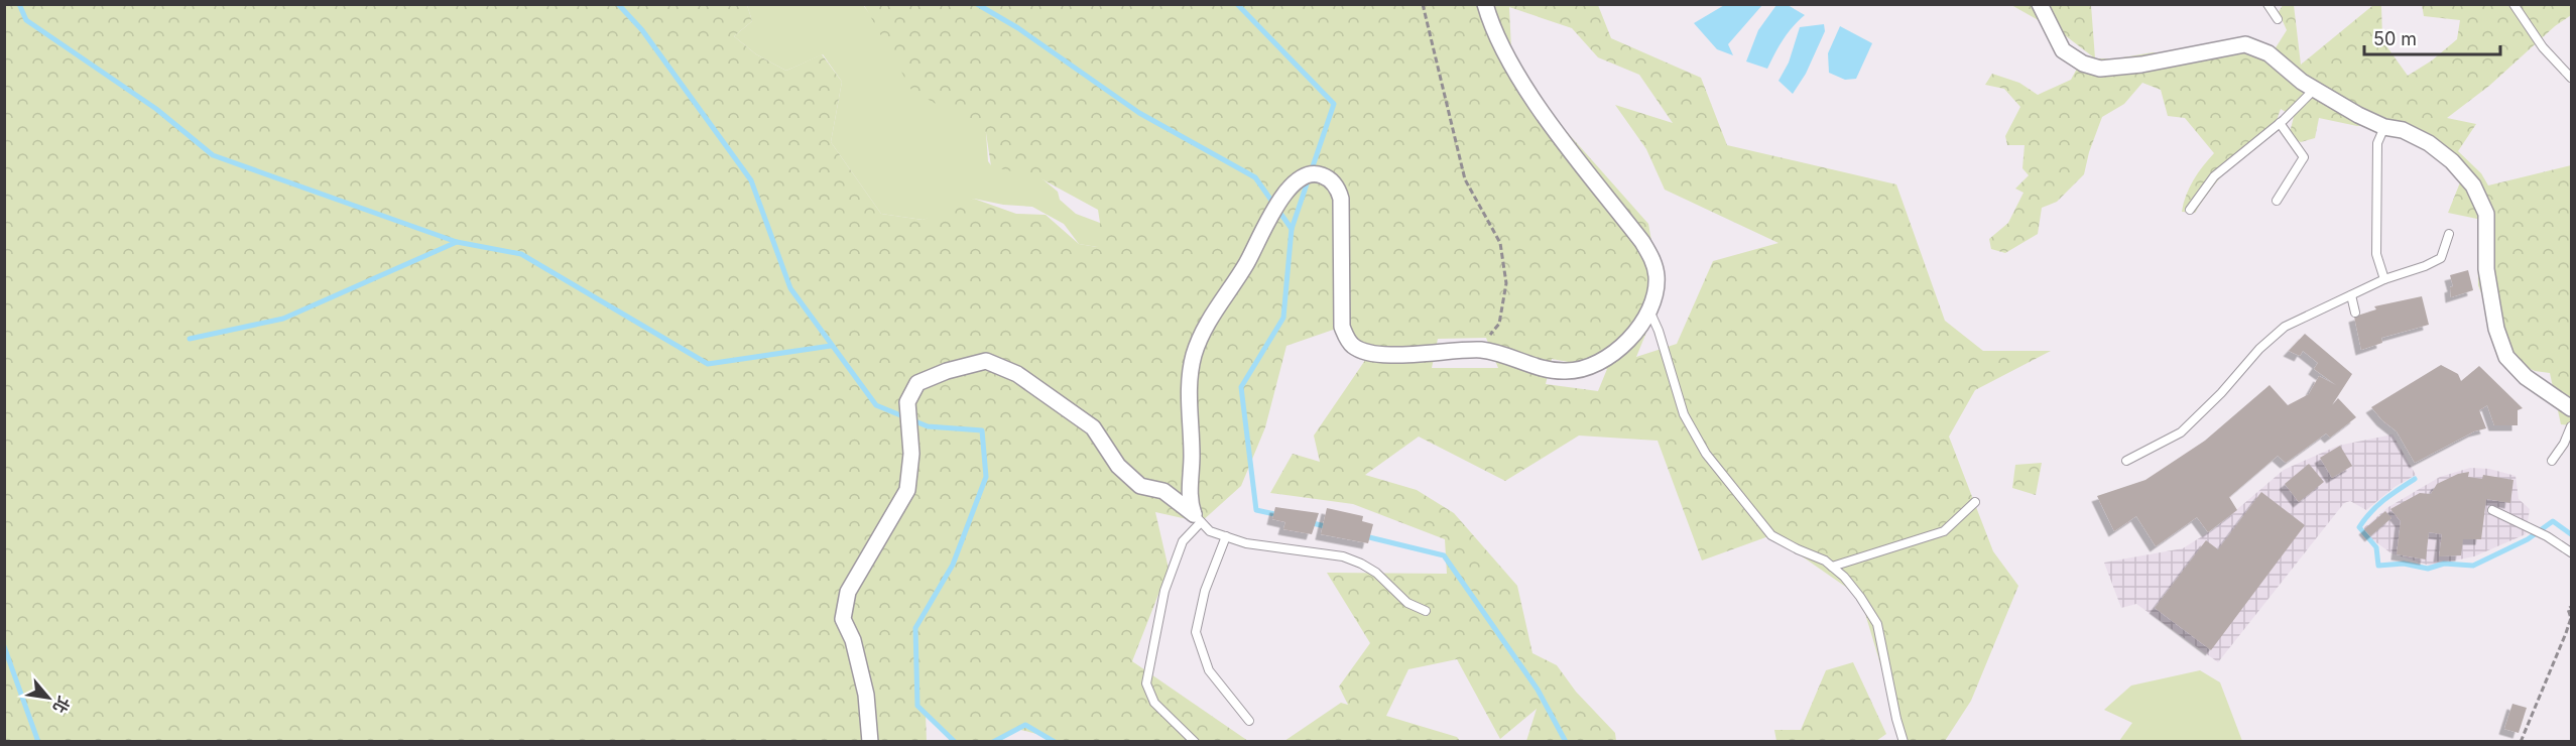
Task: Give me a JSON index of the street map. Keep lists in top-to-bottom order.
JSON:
{
  "scale_bar": "50 m",
  "north": "bottom right"
}
